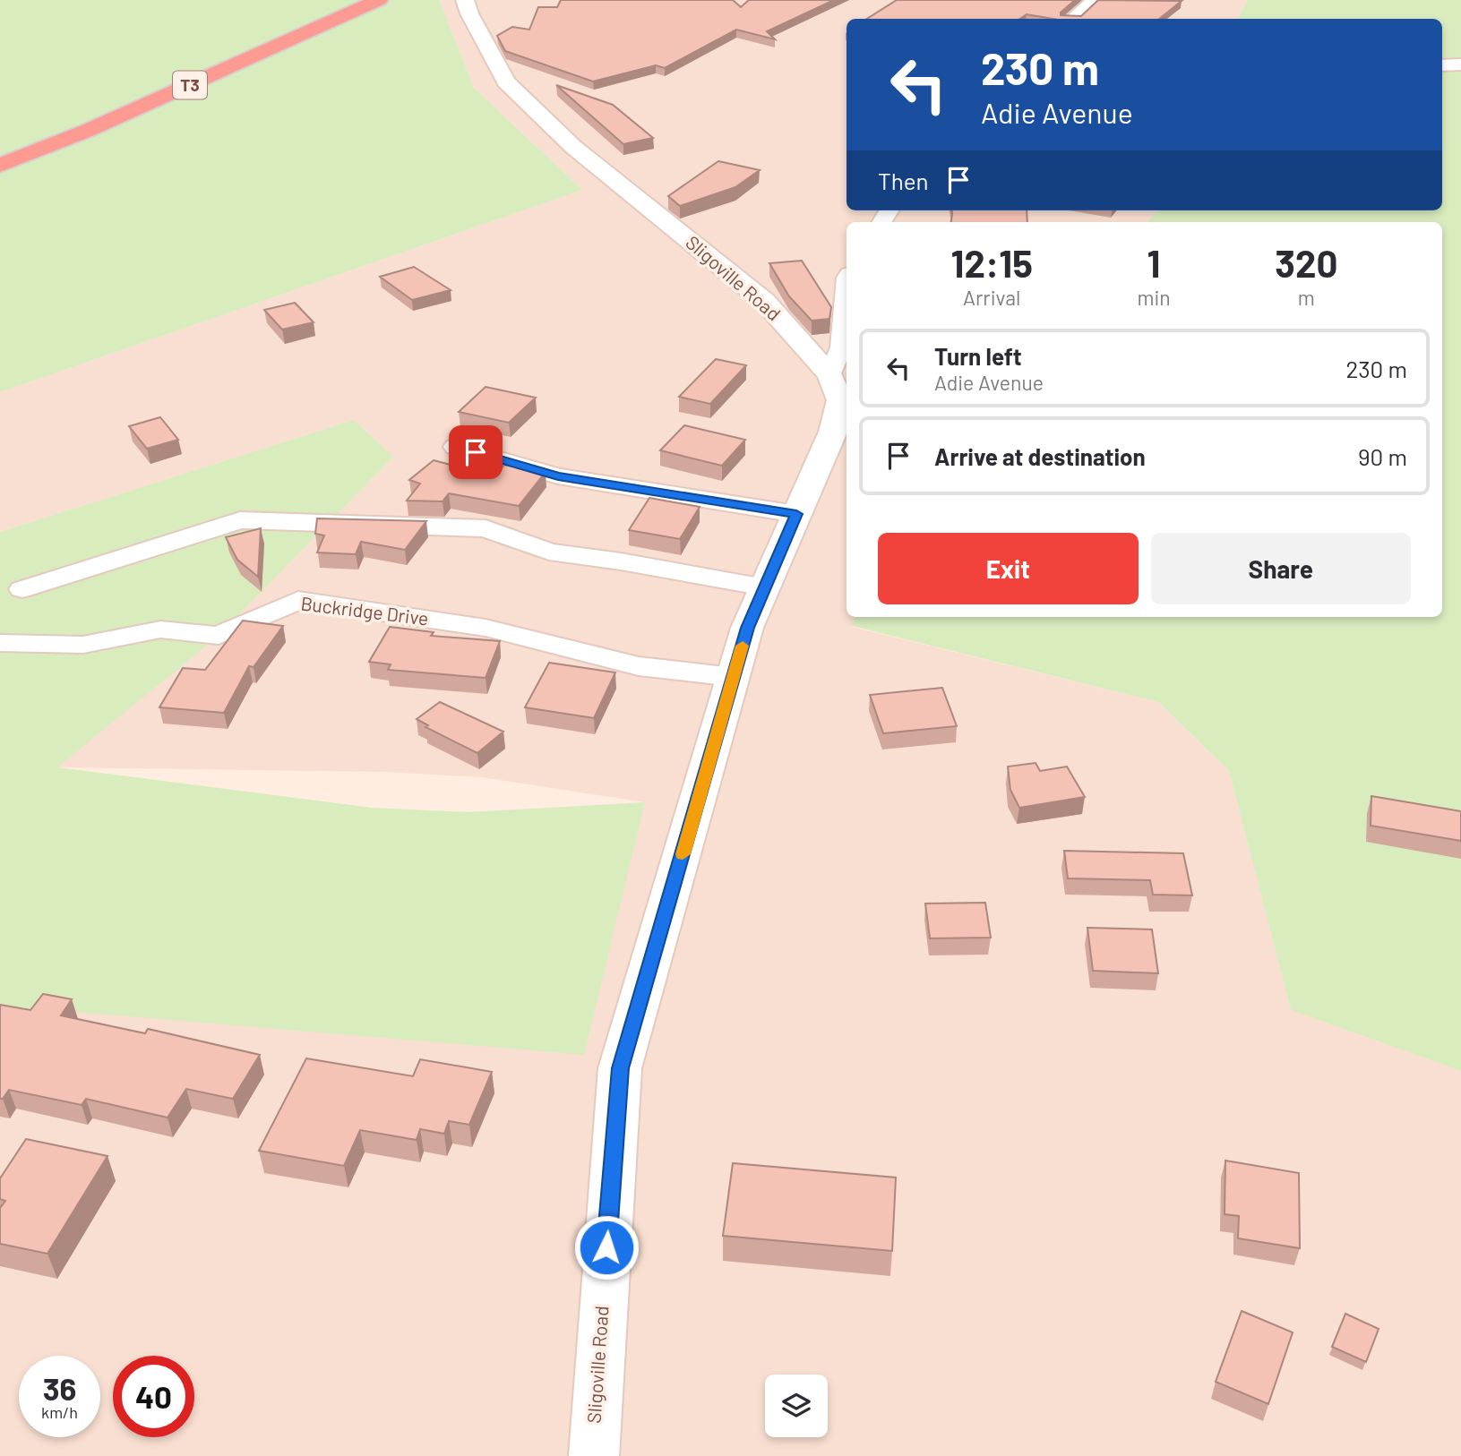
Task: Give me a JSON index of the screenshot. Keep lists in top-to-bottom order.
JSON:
{
  "streets": {
    "highway": ["T3"],
    "street": ["Sligoville Road", "Buckridge Drive"]
  },
  "crossings": [
    ["Sligoville Road", "Buckridge Drive"]
  ],
  "page": {
    "turn": ["230 m", "Adie Avenue"],
    "then": "Then",
    "eta": [
      "12:15",
      "Arrival",
      "1",
      "min",
      "320",
      "m"
    ],
    "list": [
      {
        "name": "Turn left",
        "note": "Adie Avenue",
        "value": "230 m"
      },
      {
        "name": "Arrive at destination",
        "value": "90 m"
      }
    ],
    "buttons": ["Exit", "Share"],
    "speed": "36 km/h",
    "limit": "40"
  }
}
